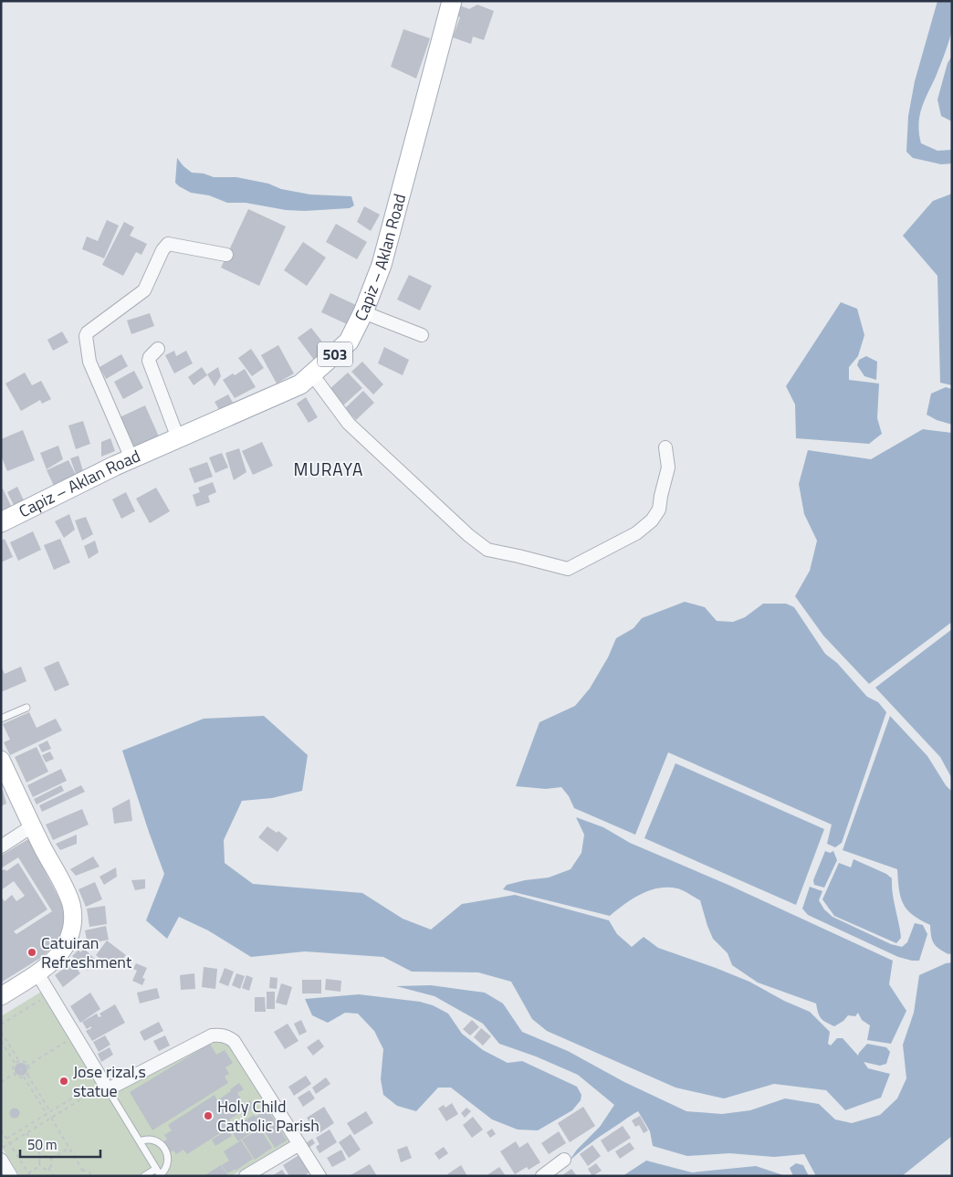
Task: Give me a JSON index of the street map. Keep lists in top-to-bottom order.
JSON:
{
  "streets": {
    "main road": ["Capiz – Aklan Road", "503"]
  },
  "districts": ["MURAYA"],
  "places": ["Catuiran Refreshment", "Jose rizal,s statue", "Holy Child Catholic Parish"],
  "scale_bar": "50 m"
}
